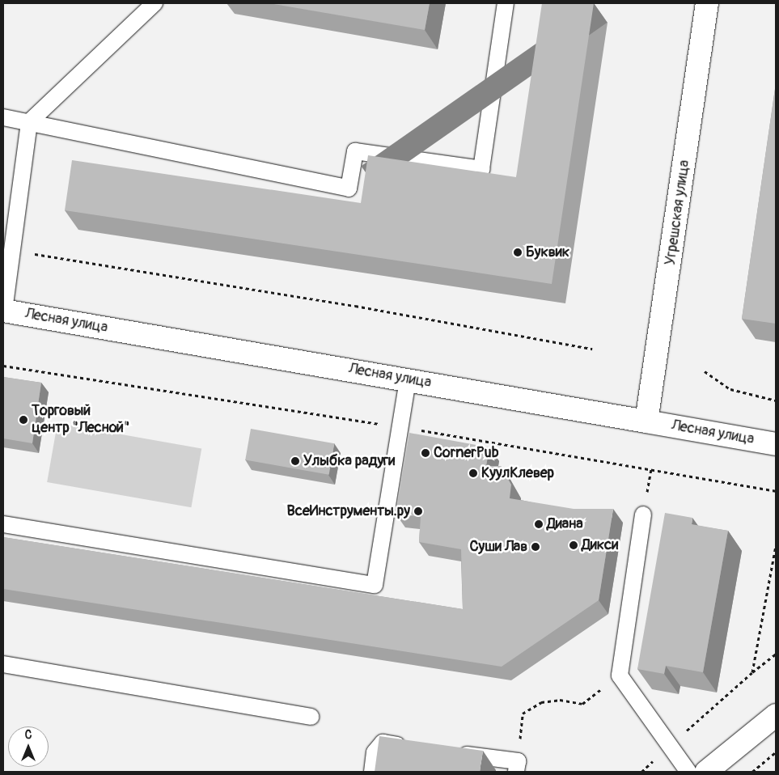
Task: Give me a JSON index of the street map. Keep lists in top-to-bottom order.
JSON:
{
  "streets": {
    "street": ["Угрешская улица", "Лесная улица"]
  },
  "crossings": [
    ["Угрешская улица", "Лесная улица"]
  ],
  "places": [
    "Буквик",
    "Торговый центр \"Лесной\"",
    "CornerPub",
    "Улыбка радуги",
    "КуулКлевер",
    "ВсеИнструменты.ру",
    "Диана",
    "Дикси",
    "Суши Лав"
  ],
  "north": "top"
}
